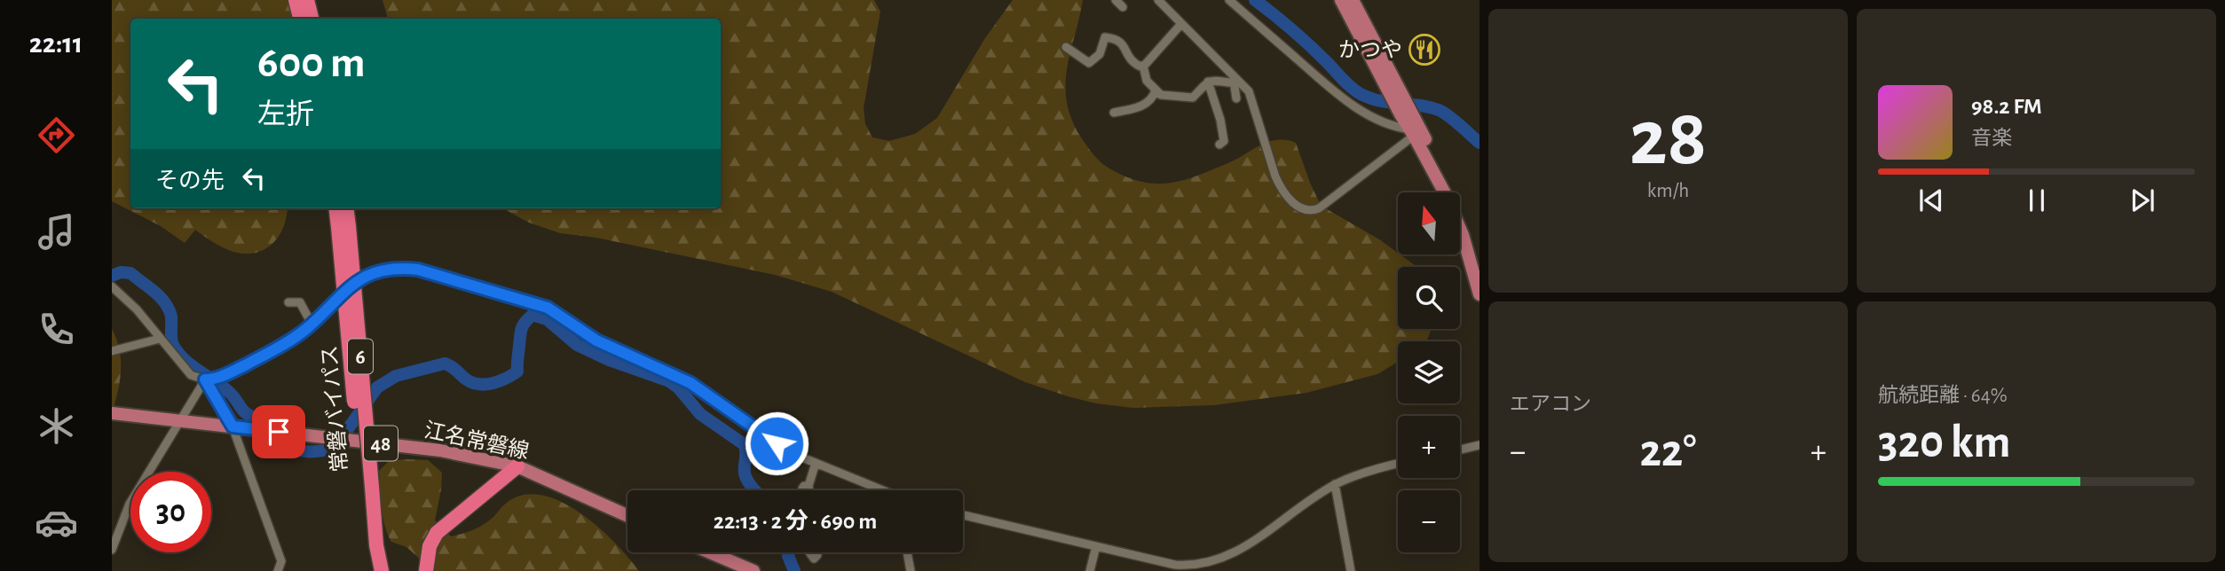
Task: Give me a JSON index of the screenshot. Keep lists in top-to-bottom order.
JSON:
{
  "streets": {
    "highway": ["6", "常磐バイパス"],
    "main road": ["江名常磐線", "48"]
  },
  "places": {
    "restaurant": ["かつや"]
  },
  "north": "top",
  "page": {
    "tabs": "22:11",
    "tile": [
      ["28", "km/h"],
      "エアコン",
      ["航続距離 · 64%", "320 km"]
    ],
    "turn": ["600 m", "左折"],
    "song": ["98.2 FM", "音楽"],
    "then": "その先",
    "map_buttons": ["+", "−"],
    "heat": ["−", "22°", "+"],
    "limit": "30",
    "trip": "22:13 · 2 分 · 690 m"
  }
}
